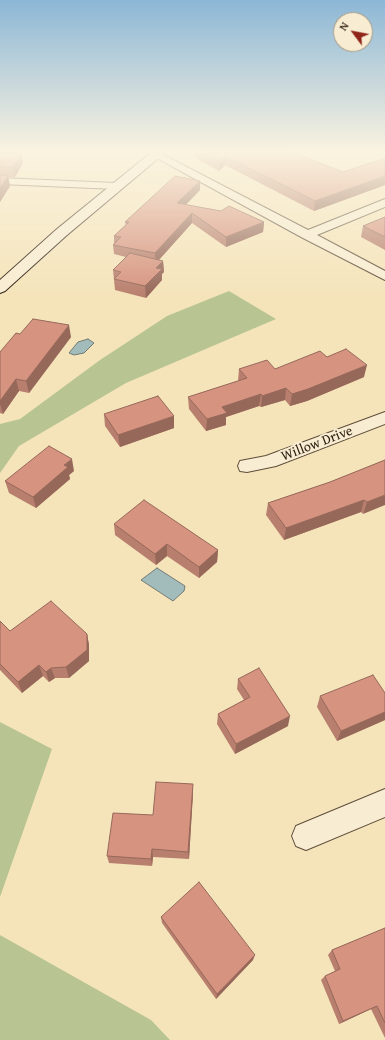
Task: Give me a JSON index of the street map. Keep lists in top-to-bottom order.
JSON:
{
  "streets": {
    "street": ["Willow Drive"]
  },
  "north": "top left"
}
